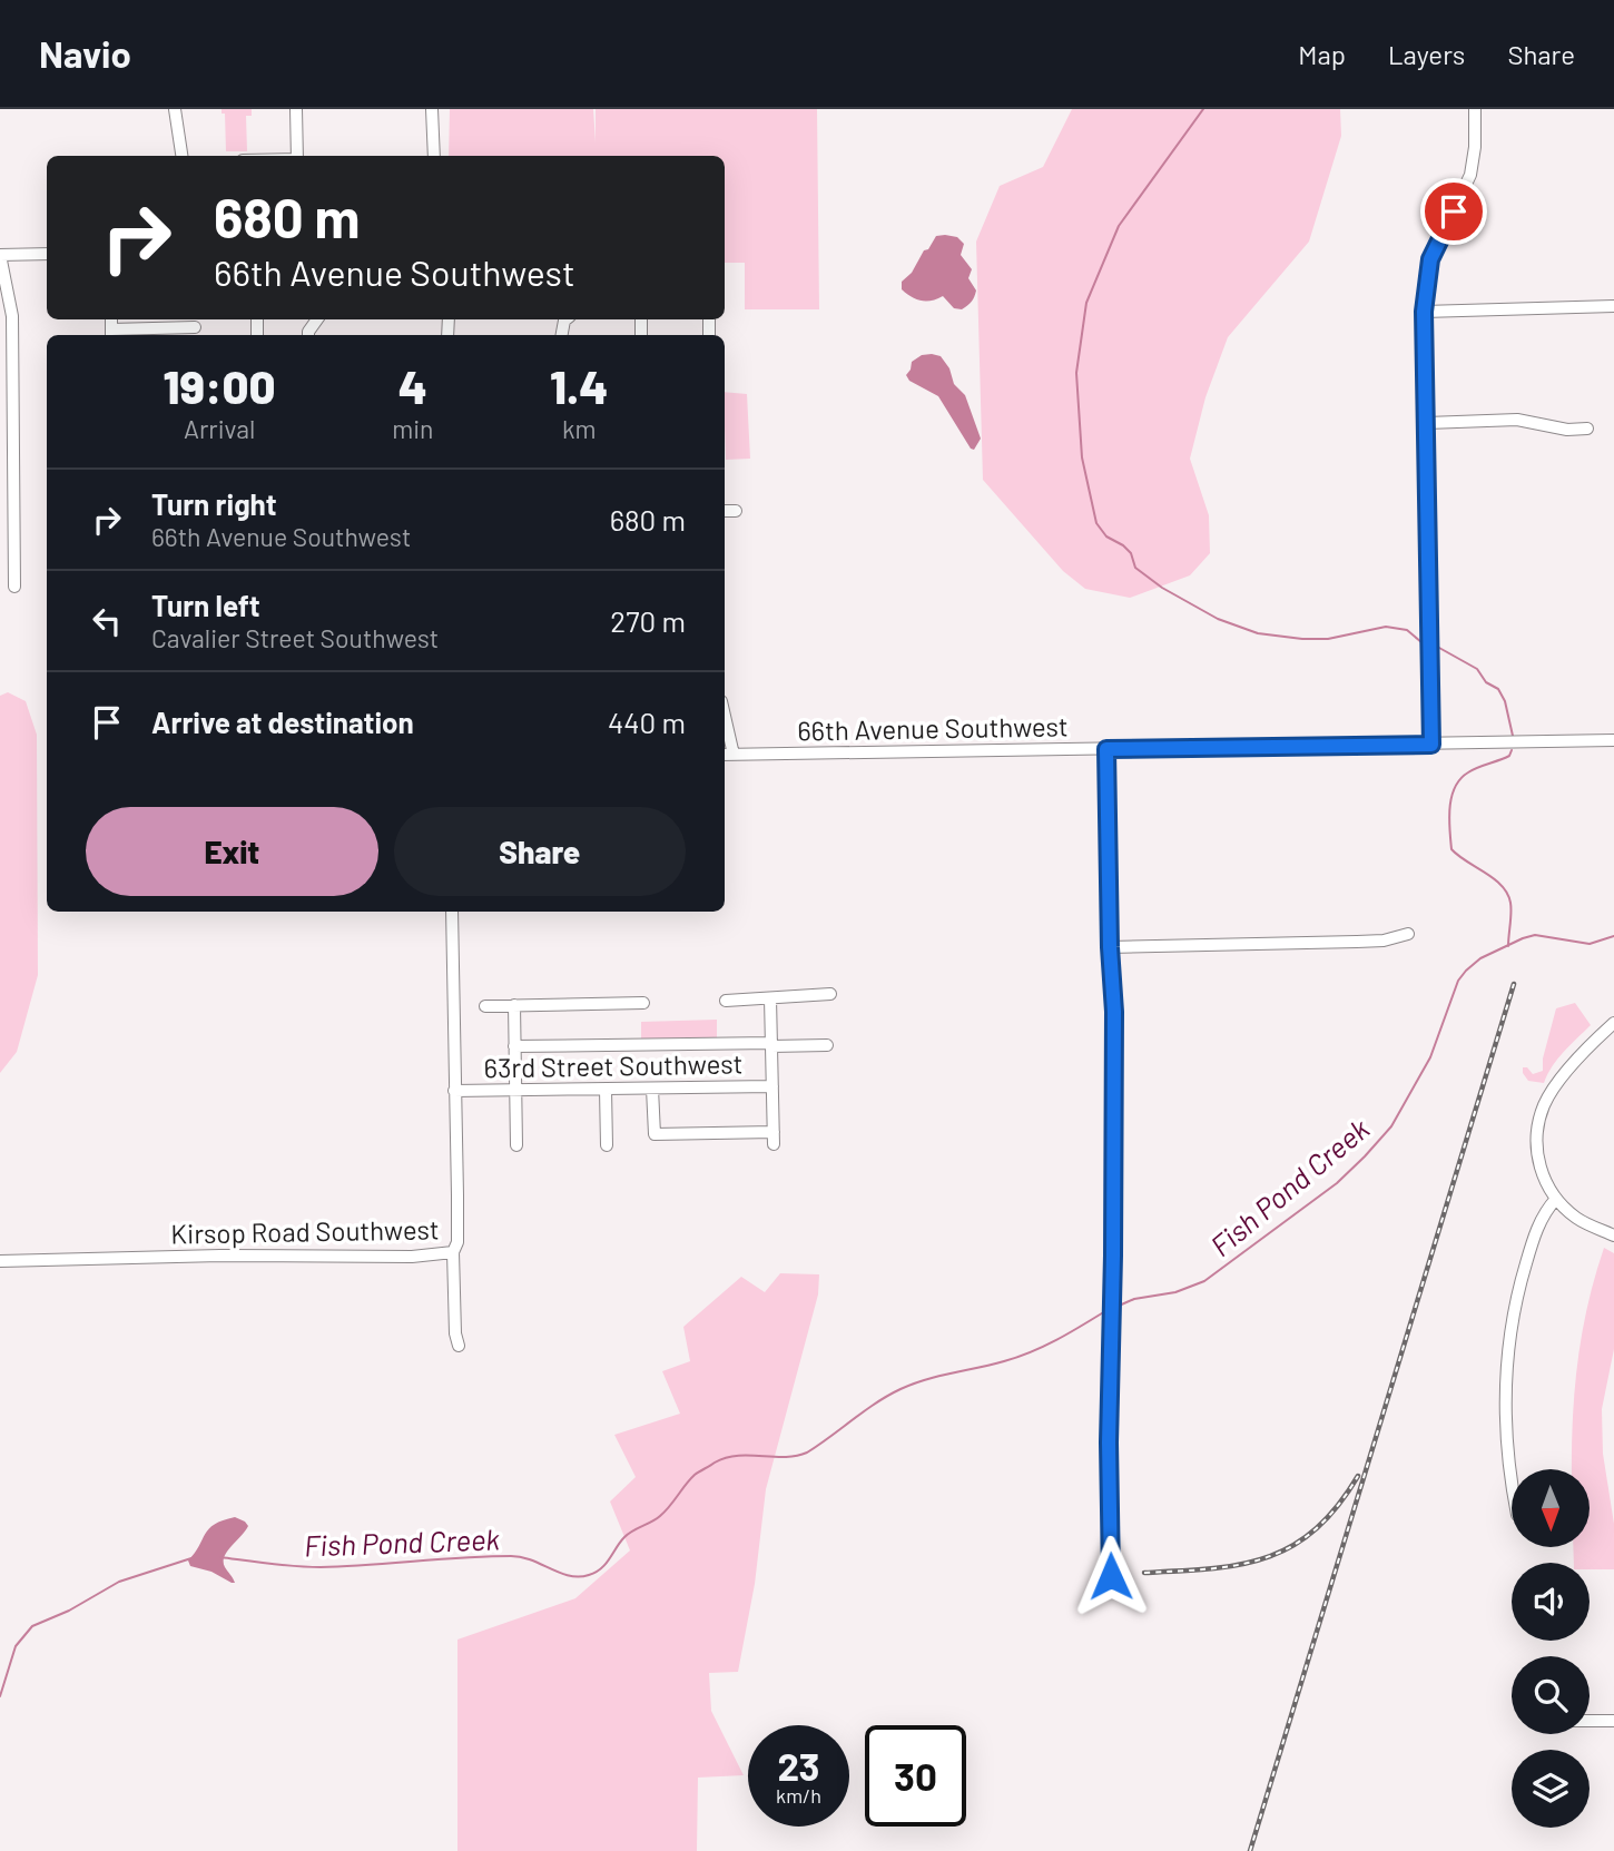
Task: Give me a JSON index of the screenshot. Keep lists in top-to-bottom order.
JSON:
{
  "streets": {
    "street": ["66th Avenue Southwest", "63rd Street Southwest", "Kirsop Road Southwest"]
  },
  "crossings": [
    ["63rd Street Southwest", "Kirsop Road Southwest"]
  ],
  "water": ["Fish Pond Creek"],
  "north": "bottom",
  "page": {
    "header": "Navio",
    "nav": ["Map", "Layers", "Share"],
    "turn": ["680 m", "66th Avenue Southwest"],
    "eta": [
      "19:00",
      "Arrival",
      "4",
      "min",
      "1.4",
      "km"
    ],
    "list": [
      {
        "name": "Turn right",
        "note": "66th Avenue Southwest",
        "value": "680 m"
      },
      {
        "name": "Turn left",
        "note": "Cavalier Street Southwest",
        "value": "270 m"
      },
      {
        "name": "Arrive at destination",
        "value": "440 m"
      }
    ],
    "buttons": ["Exit", "Share"],
    "speed": "23 km/h",
    "limit": "30"
  }
}
